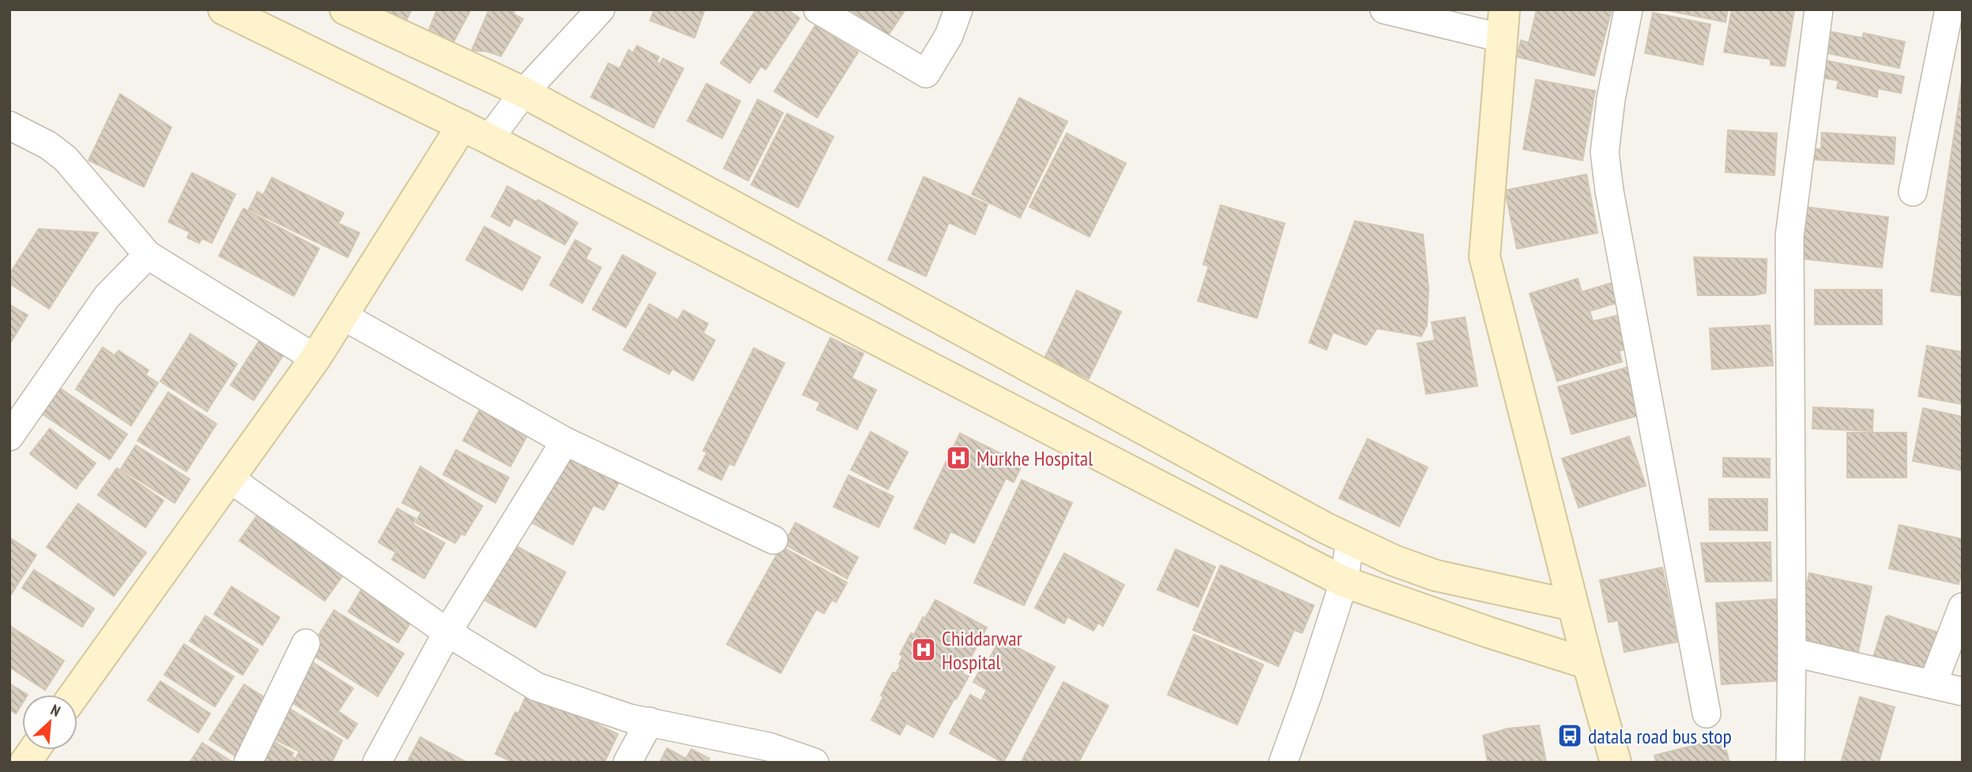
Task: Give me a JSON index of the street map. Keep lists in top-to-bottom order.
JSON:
{
  "places": {
    "hospital": ["Murkhe Hospital", "Chiddarwar Hospital"],
    "bus stop": ["datala road bus stop"]
  },
  "north": "top right"
}
